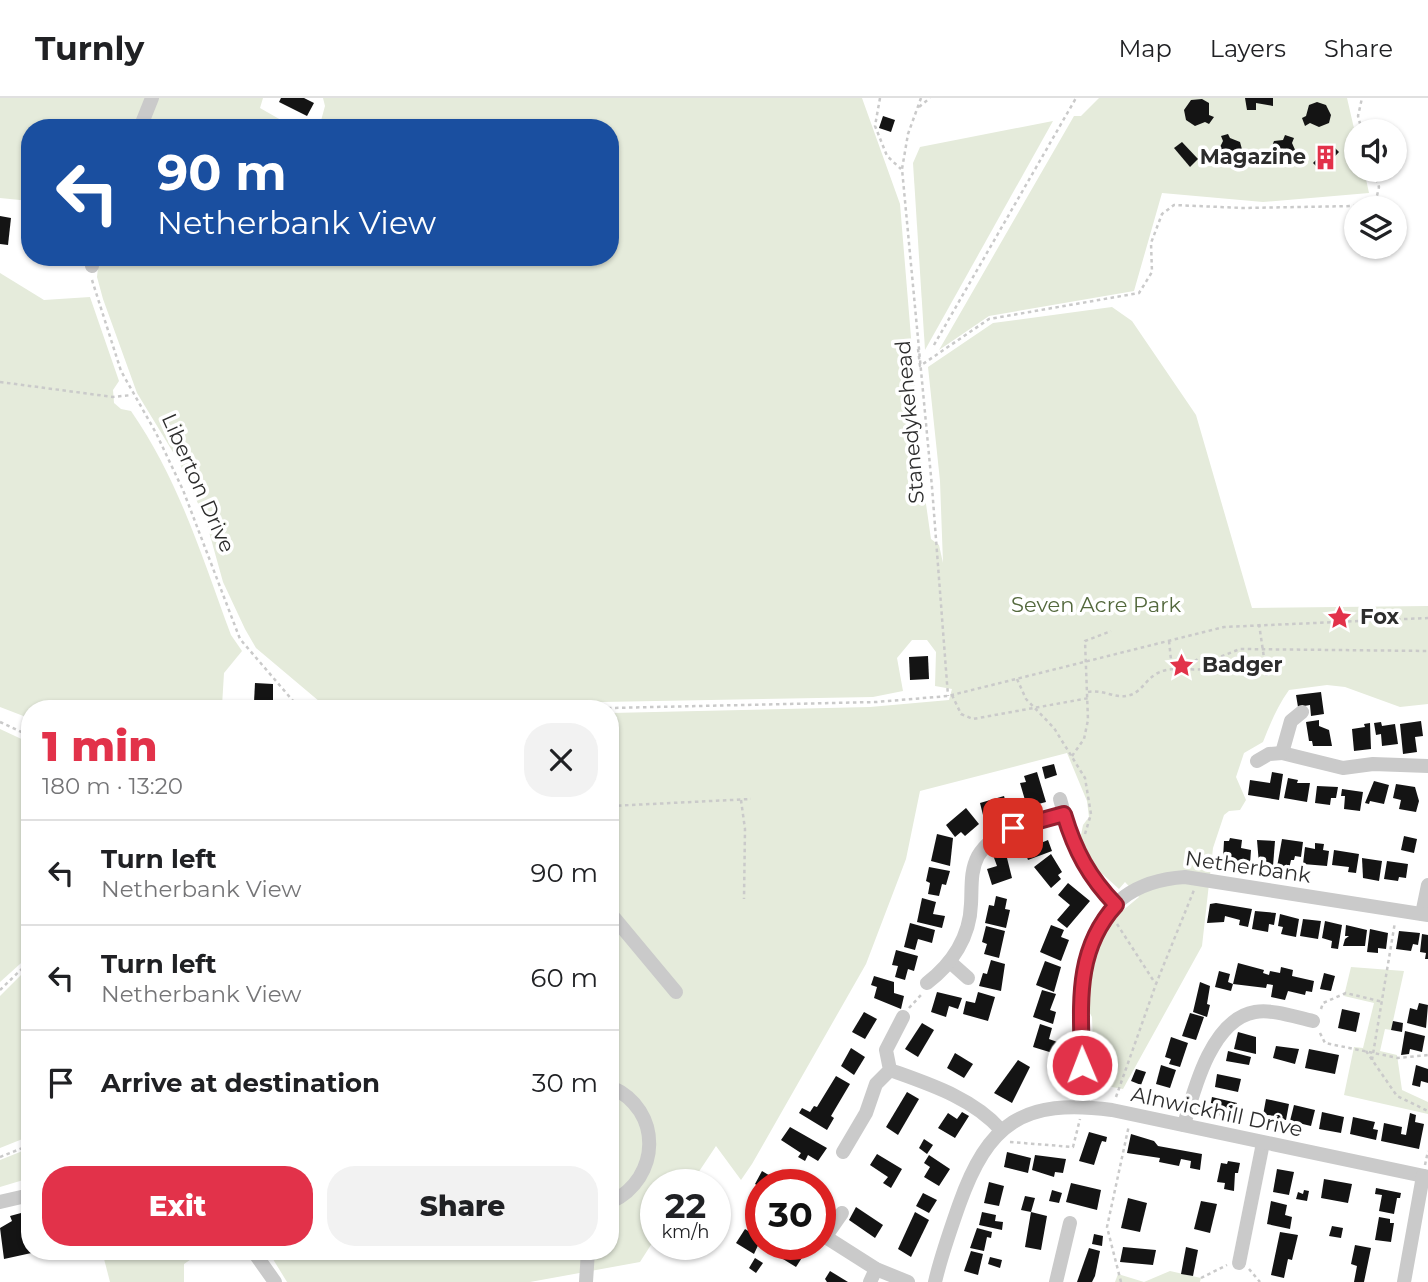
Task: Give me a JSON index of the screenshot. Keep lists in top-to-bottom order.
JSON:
{
  "streets": {
    "street": ["Netherbank", "Alnwickhill Drive"],
    "path": ["Stanedykehead", "Liberton Drive"]
  },
  "crossings": [
    ["Netherbank", "Alnwickhill Drive"]
  ],
  "parks": ["Seven Acre Park"],
  "places": {
    "building": ["Magazine"],
    "place": ["Fox", "Badger"]
  },
  "page": {
    "header": "Turnly",
    "nav": ["Map", "Layers", "Share"],
    "turn": ["90 m", "Netherbank View"],
    "heading": ["1 min", "180 m · 13:20"],
    "list": [
      {
        "name": "Turn left",
        "note": "Netherbank View",
        "value": "90 m"
      },
      {
        "name": "Turn left",
        "note": "Netherbank View",
        "value": "60 m"
      },
      {
        "name": "Arrive at destination",
        "value": "30 m"
      }
    ],
    "buttons": ["Exit", "Share"],
    "speed": "22 km/h",
    "limit": "30"
  }
}
